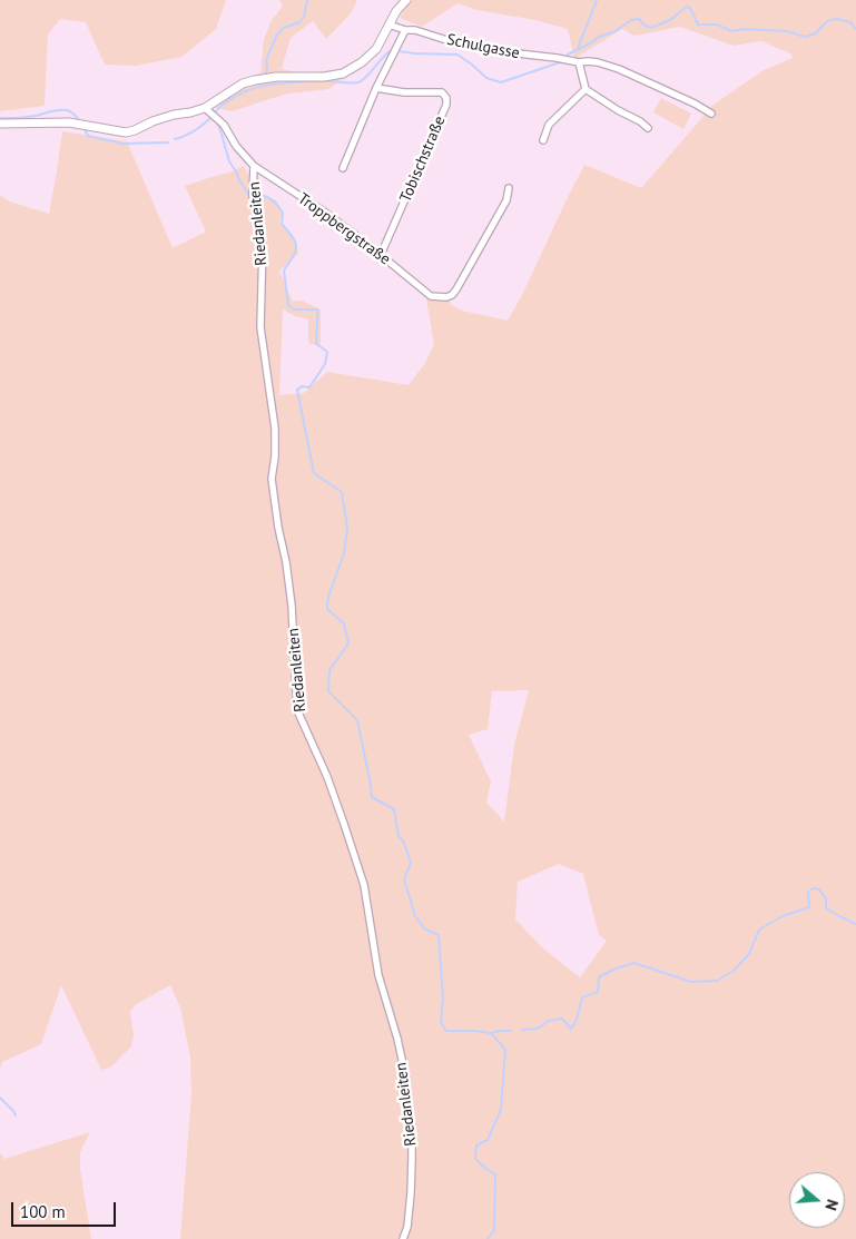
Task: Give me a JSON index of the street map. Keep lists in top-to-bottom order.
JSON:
{
  "streets": {
    "street": [
      "Schulgasse",
      "Tobischstraße",
      "Riedanleiten",
      "Troppbergstraße"
    ]
  },
  "crossings": [
    ["Tobischstraße", "Troppbergstraße"],
    ["Riedanleiten", "Troppbergstraße"]
  ],
  "scale_bar": "100 m",
  "north": "right"
}
